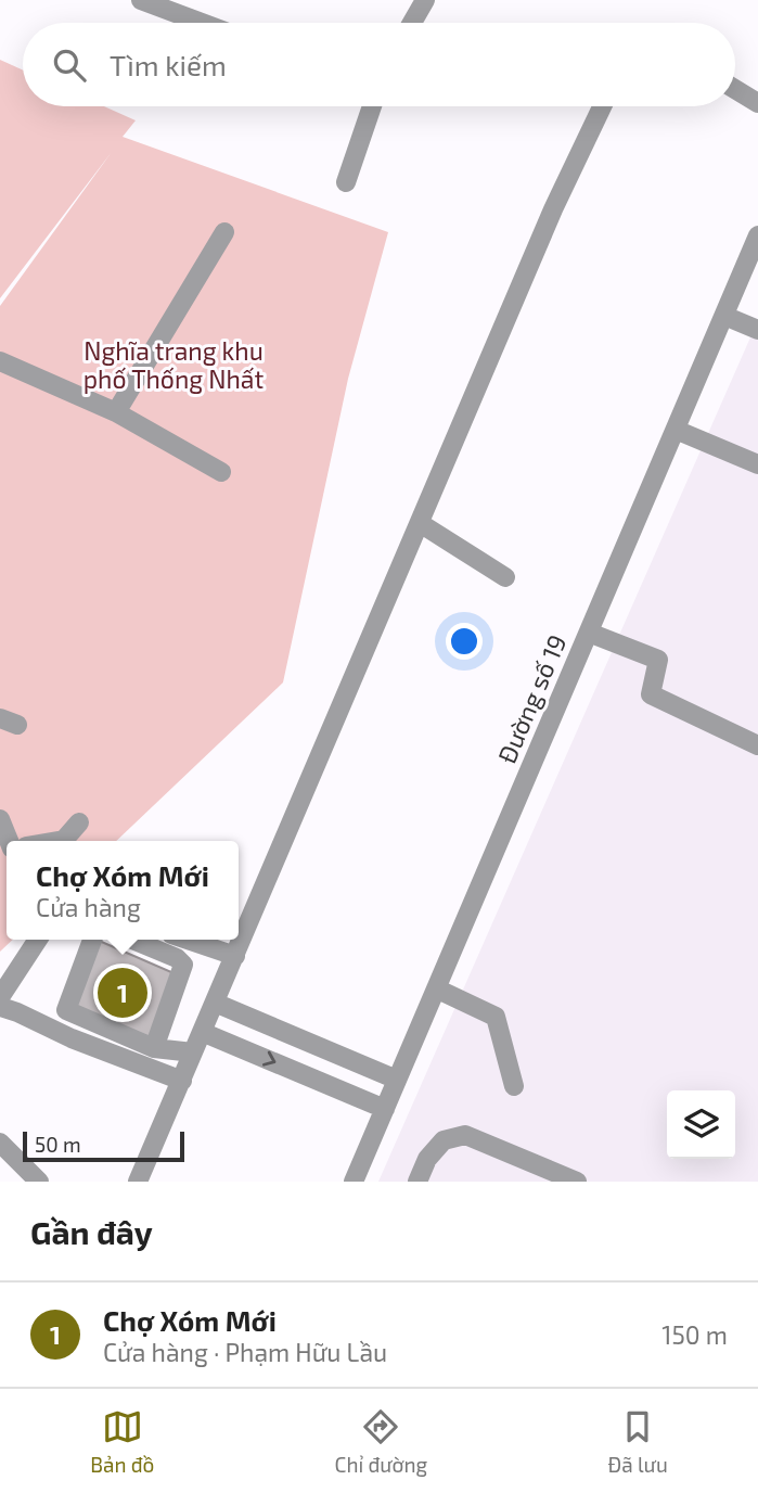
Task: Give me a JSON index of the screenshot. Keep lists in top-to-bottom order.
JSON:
{
  "streets": {
    "street": ["Đường số 19"]
  },
  "parks": ["Nghĩa trang khu phố Thống Nhất"],
  "scale_bar": "50 m",
  "page": {
    "search": "Tìm kiếm",
    "popup": ["Chợ Xóm Mới", "Cửa hàng"],
    "pins": "1",
    "scale": "50 m",
    "heading": "Gần đây",
    "list": [
      {
        "mark": "1",
        "name": "Chợ Xóm Mới",
        "note": "Cửa hàng · Phạm Hữu Lầu",
        "value": "150 m"
      }
    ],
    "nav": ["Bản đồ", "Chỉ đường", "Đã lưu"]
  }
}
